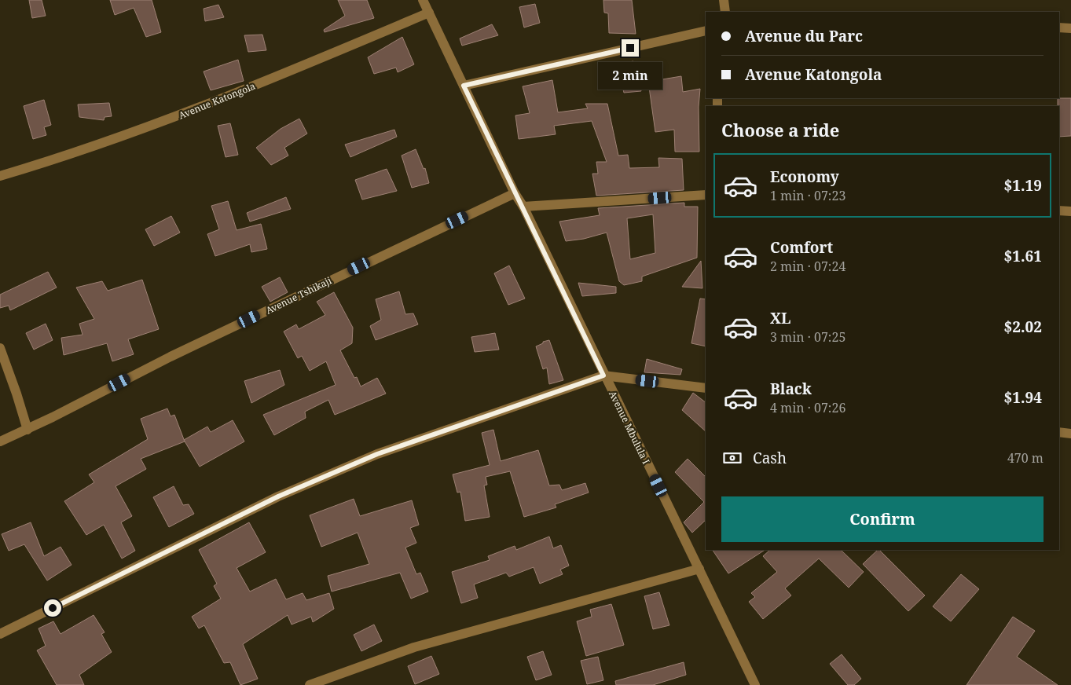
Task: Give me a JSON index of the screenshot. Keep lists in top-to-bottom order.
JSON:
{
  "streets": {
    "street": ["Avenue Katongola", "Avenue Tshikaji", "Avenue Mbulula I"]
  },
  "crossings": [
    ["Avenue Katongola", "Avenue Mbulula I"],
    ["Avenue Tshikaji", "Avenue Mbulula I"]
  ],
  "page": {
    "banner": ["Avenue du Parc", "Avenue Katongola"],
    "bubble": "2 min",
    "heading": "Choose a ride",
    "list": [
      {
        "name": "Economy",
        "note": "1 min · 07:23",
        "value": "$1.19"
      },
      {
        "name": "Comfort",
        "note": "2 min · 07:24",
        "value": "$1.61"
      },
      {
        "name": "XL",
        "note": "3 min · 07:25",
        "value": "$2.02"
      },
      {
        "name": "Black",
        "note": "4 min · 07:26",
        "value": "$1.94"
      }
    ],
    "pay": ["Cash", "470 m"],
    "buttons": "Confirm"
  }
}
